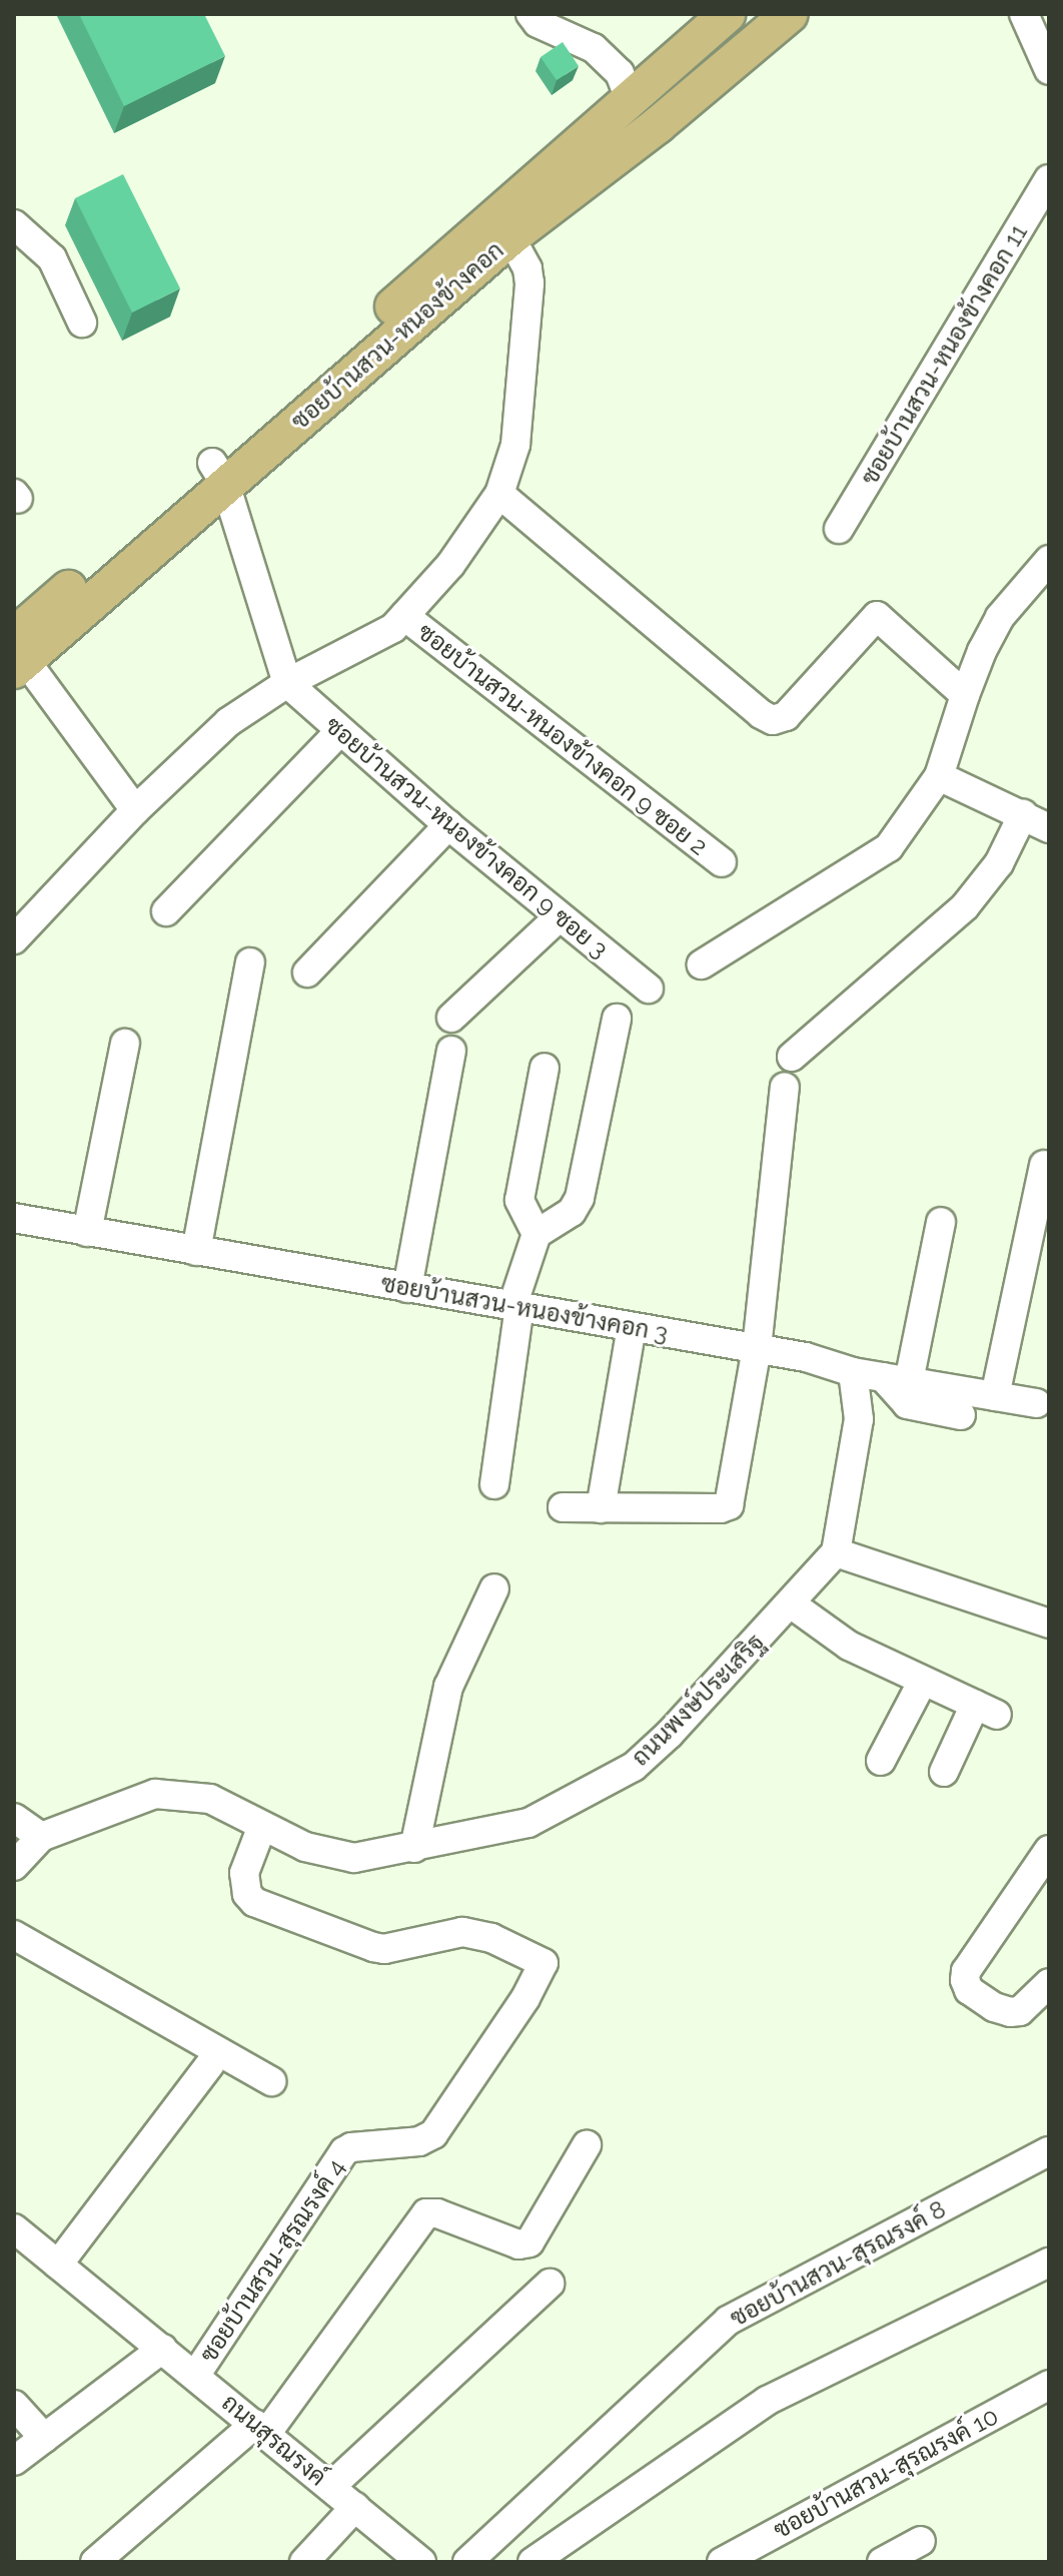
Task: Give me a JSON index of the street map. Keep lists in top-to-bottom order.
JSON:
{
  "streets": {
    "main road": ["ซอยบ้านสวน-หนองข้างคอก"],
    "street": [
      "ซอยบ้านสวน-หนองข้างคอก 11",
      "ซอยบ้านสวน-หนองข้างคอก 9 ซอย 2",
      "ซอยบ้านสวน-หนองข้างคอก 9 ซอย 3",
      "ซอยบ้านสวน-หนองข้างคอก 3",
      "ถนนพงษ์ประเสริฐ",
      "ซอยบ้านสวน-สุรณรงค์ 4",
      "ซอยบ้านสวน-สุรณรงค์ 8",
      "ถนนสุรณรงค์",
      "ซอยบ้านสวน-สุรณรงค์ 10"
    ]
  },
  "crossings": [
    ["ถนนพงษ์ประเสริฐ", "ซอยบ้านสวน-สุรณรงค์ 4"],
    ["ซอยบ้านสวน-สุรณรงค์ 4", "ถนนสุรณรงค์"]
  ]
}
